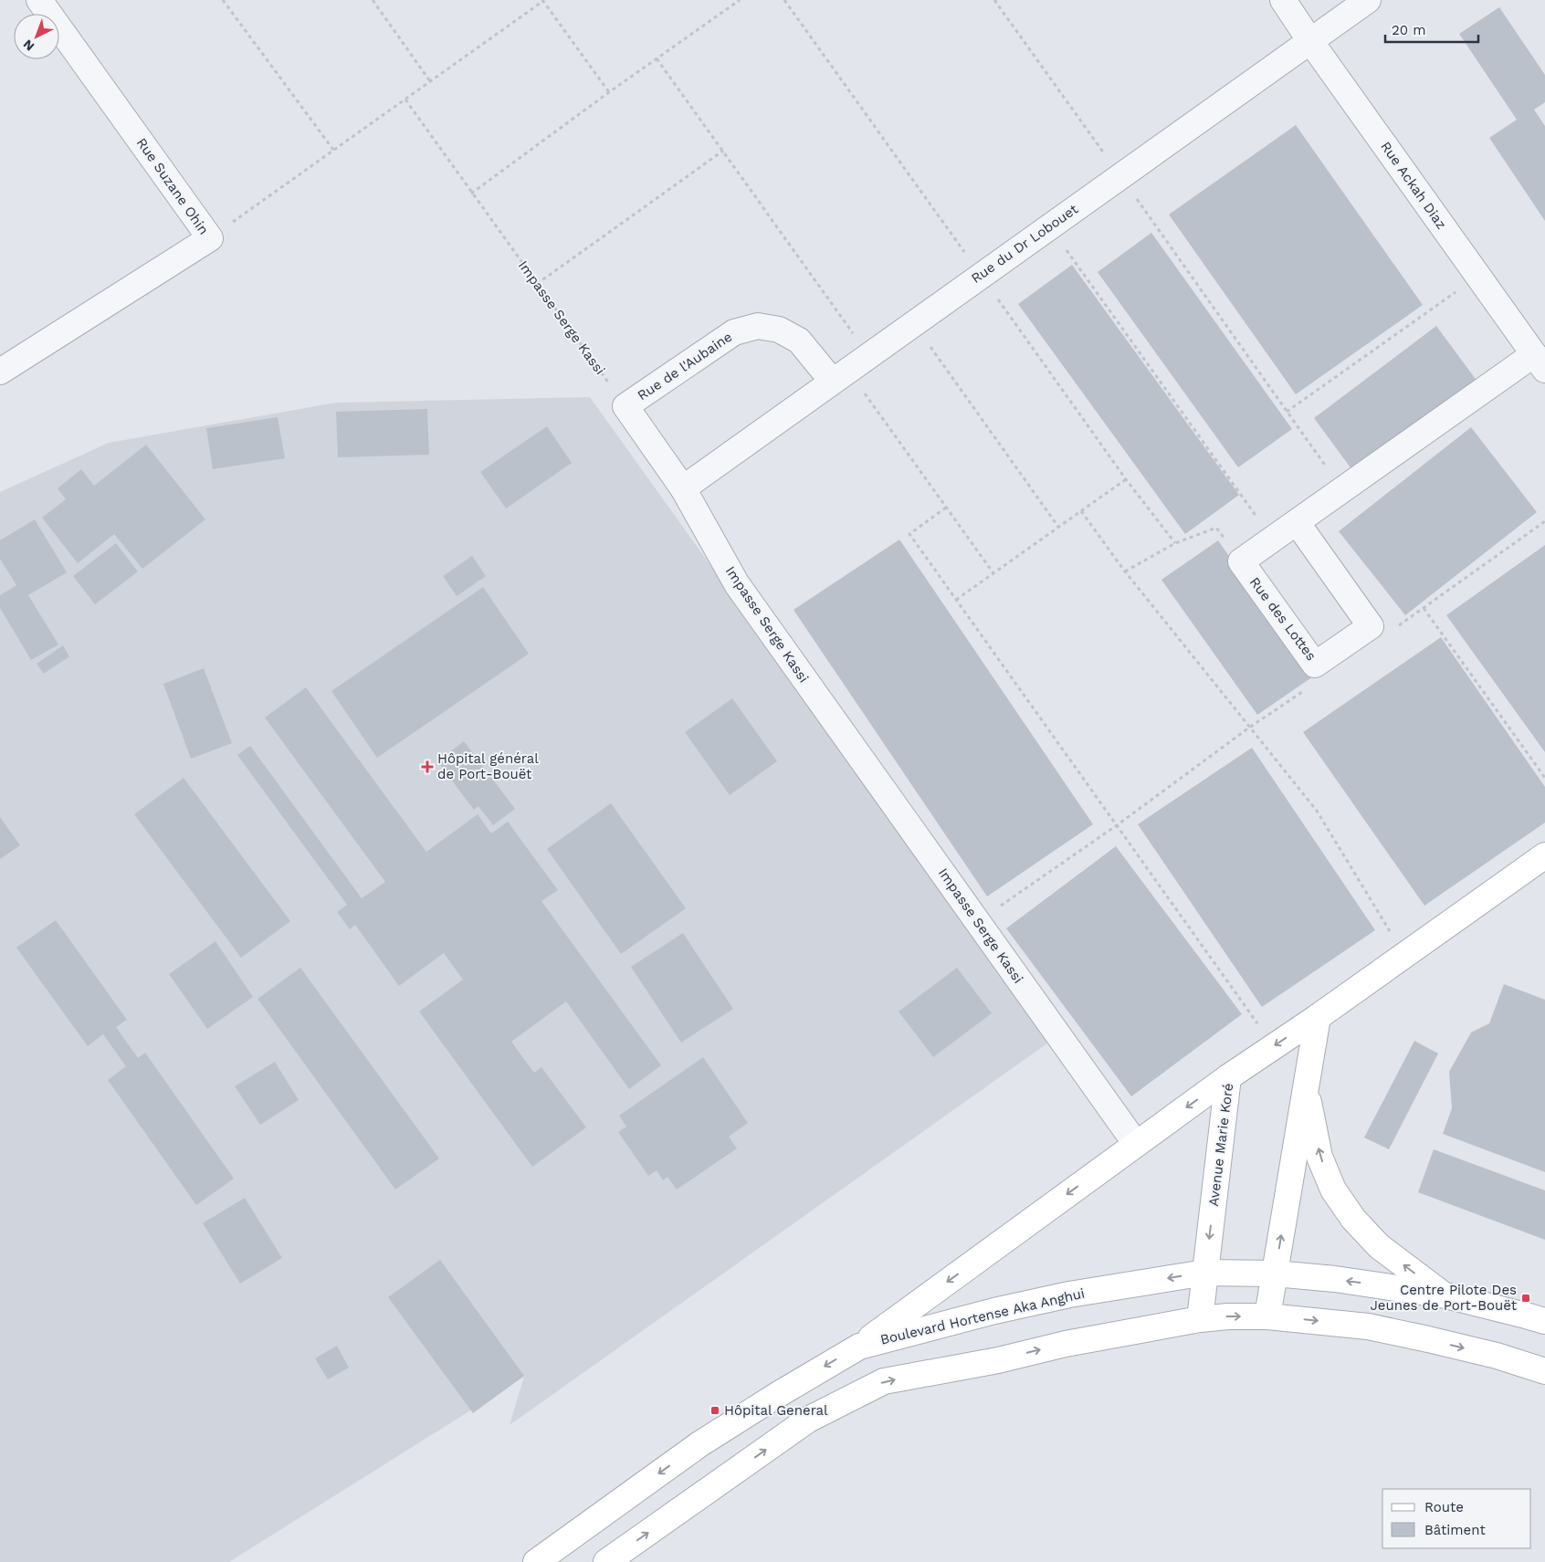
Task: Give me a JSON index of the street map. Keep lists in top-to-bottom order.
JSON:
{
  "streets": {
    "main road": ["Avenue Marie Koré", "Boulevard Hortense Aka Anghui"],
    "street": [
      "Rue Ackah Diaz",
      "Rue Suzane Ohin",
      "Rue du Dr Lobouet",
      "Impasse Serge Kassi",
      "Rue de l'Aubaine",
      "Rue des Lottes"
    ]
  },
  "crossings": [
    ["Rue Ackah Diaz", "Rue du Dr Lobouet"],
    ["Rue du Dr Lobouet", "Impasse Serge Kassi"],
    ["Rue du Dr Lobouet", "Rue de l'Aubaine"],
    ["Impasse Serge Kassi", "Rue de l'Aubaine"],
    ["Avenue Marie Koré", "Boulevard Hortense Aka Anghui"]
  ],
  "places": {
    "health": ["Hôpital général de Port-Bouët"],
    "transit": ["Centre Pilote Des Jeunes de Port-Bouët", "Hôpital General"]
  },
  "legend": ["Route", "Bâtiment"],
  "scale_bar": "20 m",
  "north": "bottom left"
}
